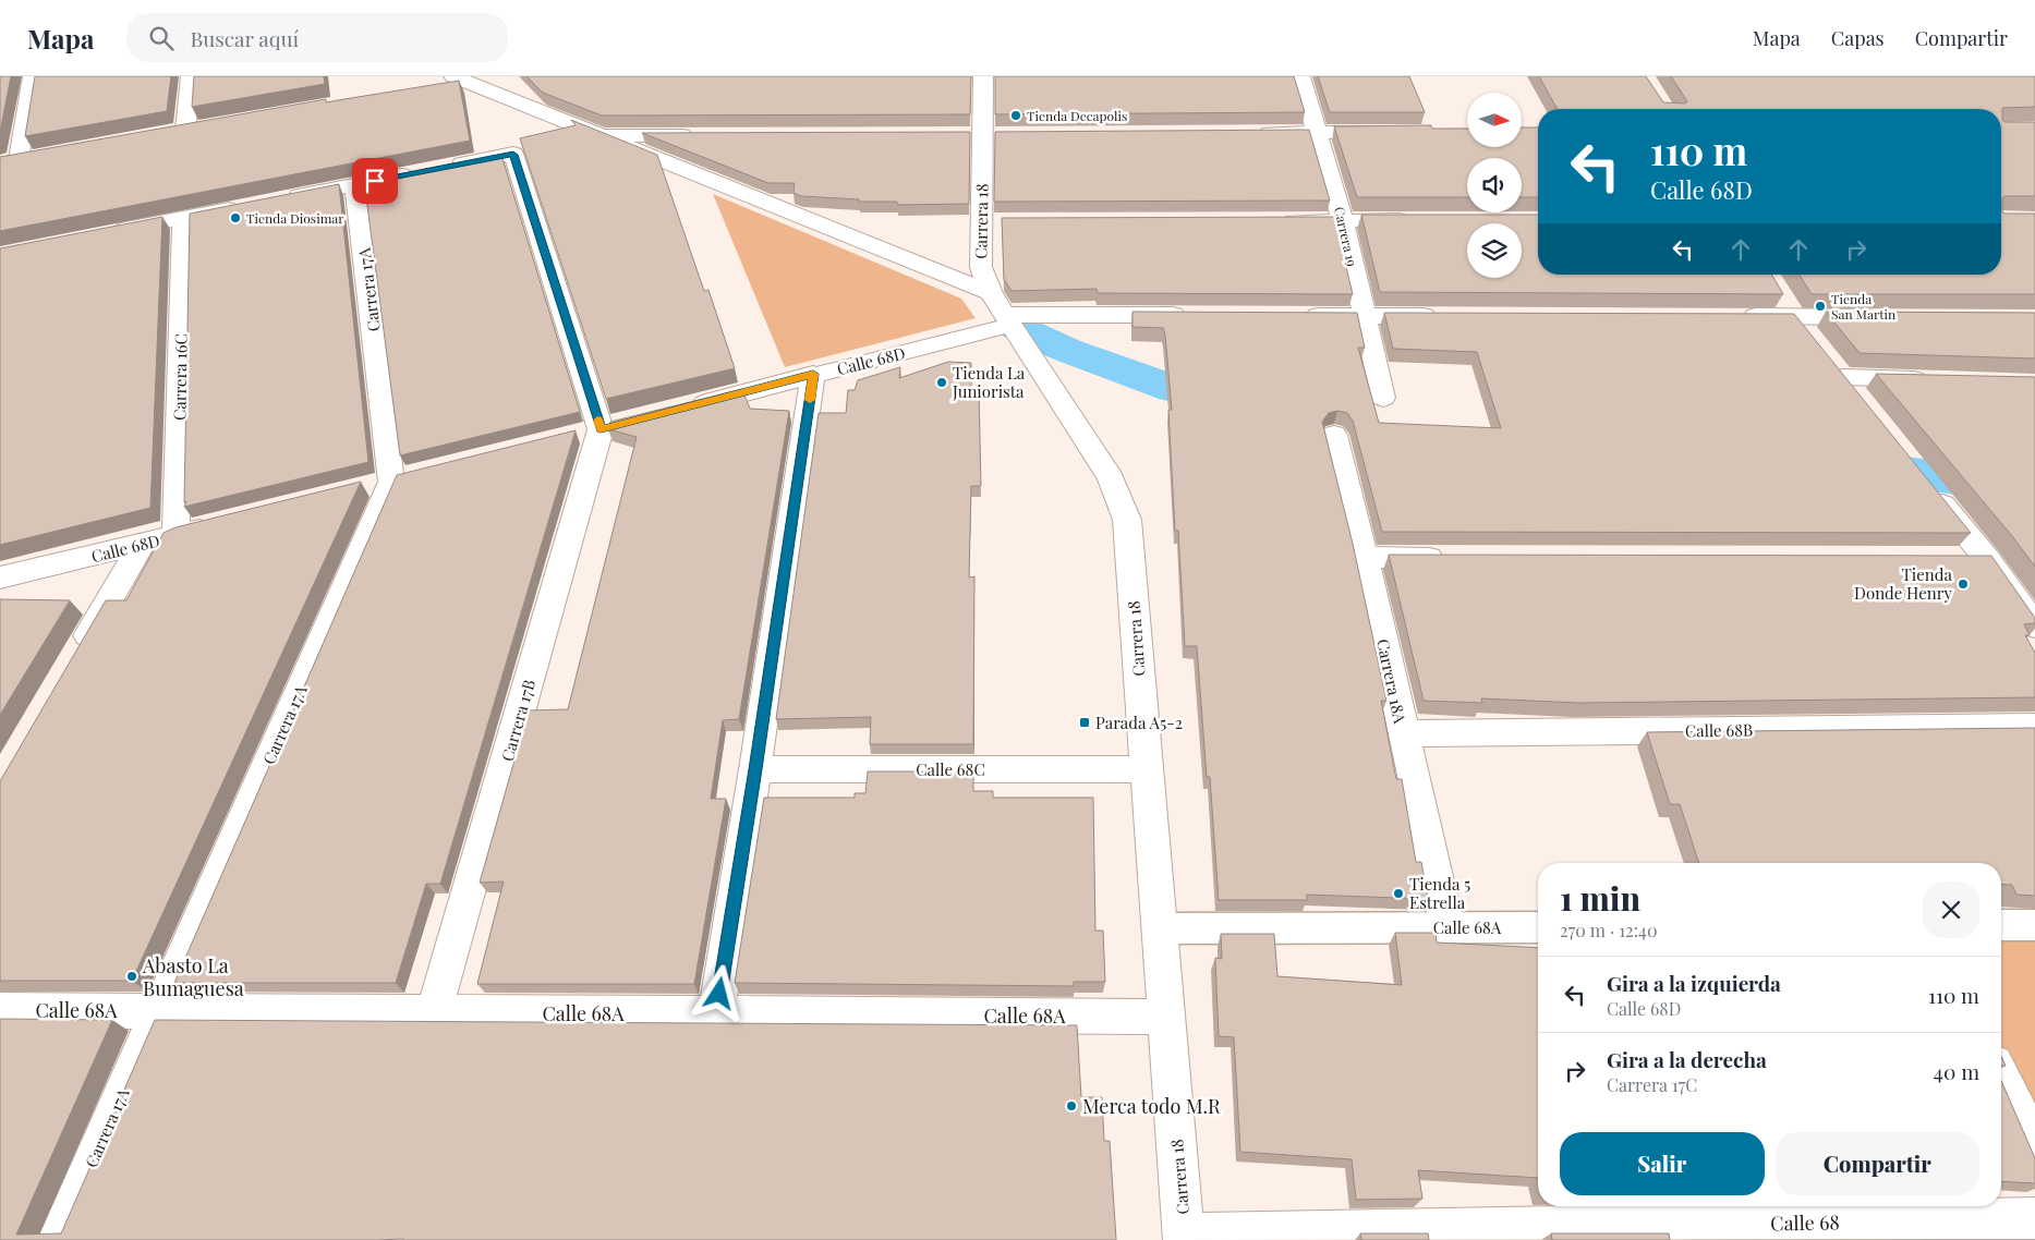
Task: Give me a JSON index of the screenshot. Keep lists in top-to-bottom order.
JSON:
{
  "streets": {
    "street": [
      "Carrera 18",
      "Carrera 19",
      "Carrera 17A",
      "Calle 68D",
      "Carrera 16C",
      "Carrera 18A",
      "Carrera 17B",
      "Calle 68B",
      "Calle 68C",
      "Calle 68A",
      "Calle 68"
    ]
  },
  "crossings": [
    ["Carrera 18", "Calle 68D"],
    ["Carrera 18", "Calle 68C"],
    ["Carrera 18", "Calle 68A"],
    ["Carrera 18", "Calle 68"],
    ["Carrera 17A", "Calle 68A"],
    ["Calle 68D", "Carrera 16C"],
    ["Carrera 18A", "Calle 68B"],
    ["Carrera 18A", "Calle 68A"],
    ["Carrera 17B", "Calle 68A"]
  ],
  "places": {
    "other": [
      "Tienda Decapolis",
      "Tienda Diosimar",
      "Tienda San Martin",
      "Tienda La Juniorista",
      "Tienda Donde Henry",
      "Tienda 5 Estrella",
      "Abasto La Bumaguesa",
      "Merca todo M.R"
    ],
    "transit": ["Parada A5-2"]
  },
  "north": "right",
  "page": {
    "header": "Mapa",
    "search": "Buscar aquí",
    "nav": ["Mapa", "Capas", "Compartir"],
    "turn": ["110 m", "Calle 68D"],
    "heading": ["1 min", "270 m · 12:40"],
    "list": [
      {
        "name": "Gira a la izquierda",
        "note": "Calle 68D",
        "value": "110 m"
      },
      {
        "name": "Gira a la derecha",
        "note": "Carrera 17C",
        "value": "40 m"
      }
    ],
    "buttons": ["Salir", "Compartir"]
  }
}
